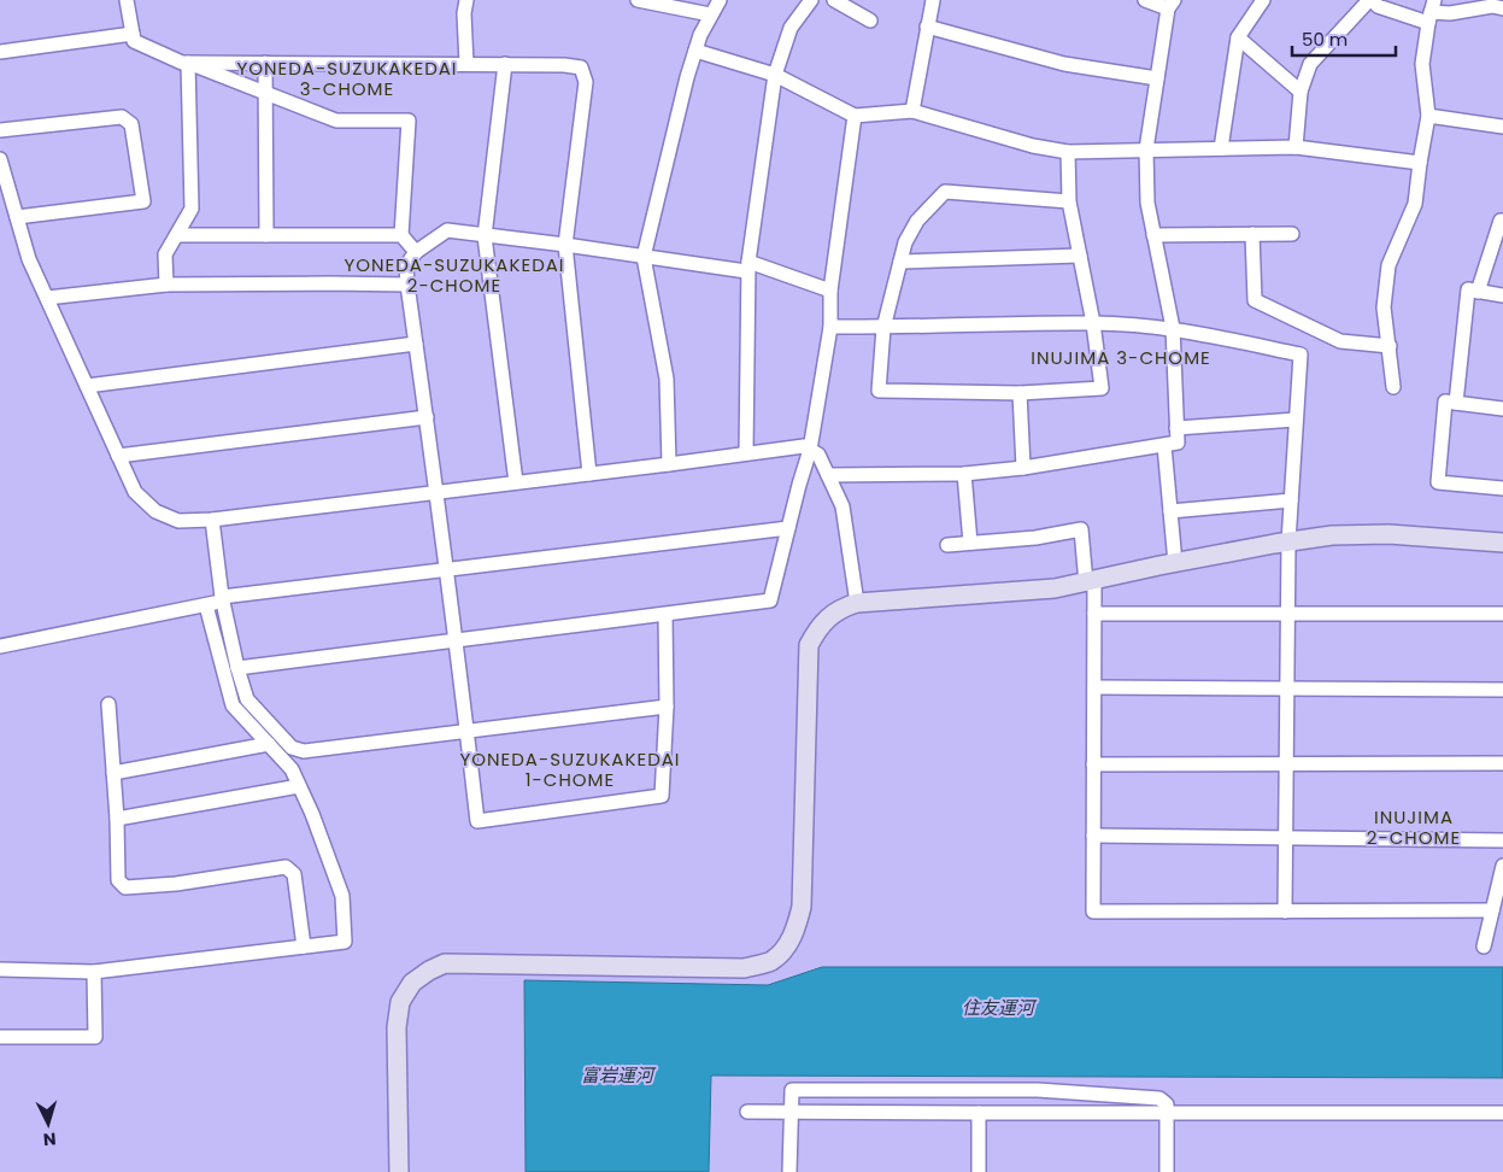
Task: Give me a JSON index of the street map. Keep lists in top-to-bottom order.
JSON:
{
  "districts": [
    "YONEDA-SUZUKAKEDAI 3-CHOME",
    "YONEDA-SUZUKAKEDAI 2-CHOME",
    "INUJIMA 3-CHOME",
    "YONEDA-SUZUKAKEDAI 1-CHOME",
    "INUJIMA 2-CHOME"
  ],
  "water": ["住友運河", "富岩運河"],
  "scale_bar": "50 m",
  "north": "bottom"
}
